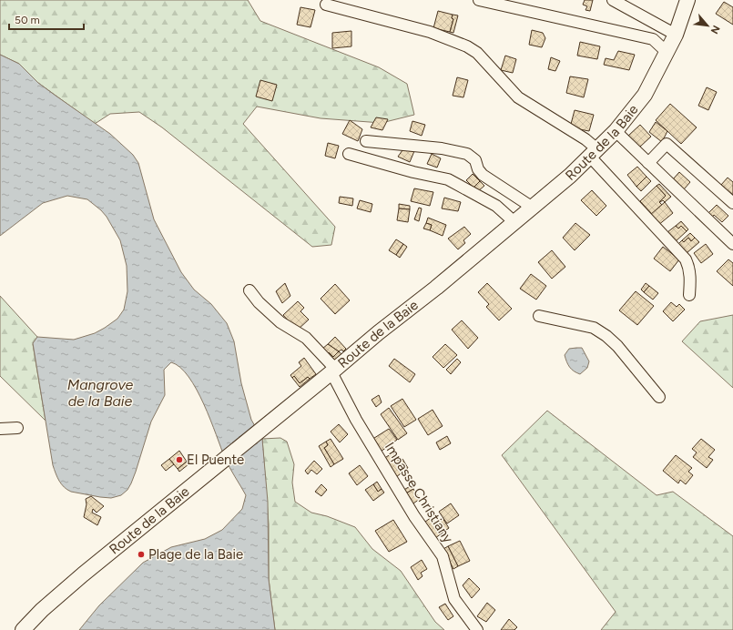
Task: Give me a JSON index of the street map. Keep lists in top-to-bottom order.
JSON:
{
  "streets": {
    "main road": ["Route de la Baie"],
    "street": ["Impasse Christiany"]
  },
  "crossings": [
    ["Route de la Baie", "Impasse Christiany"]
  ],
  "water": ["Mangrove de la Baie"],
  "places": ["El Puente", "Plage de la Baie"],
  "scale_bar": "50 m",
  "north": "bottom right"
}
